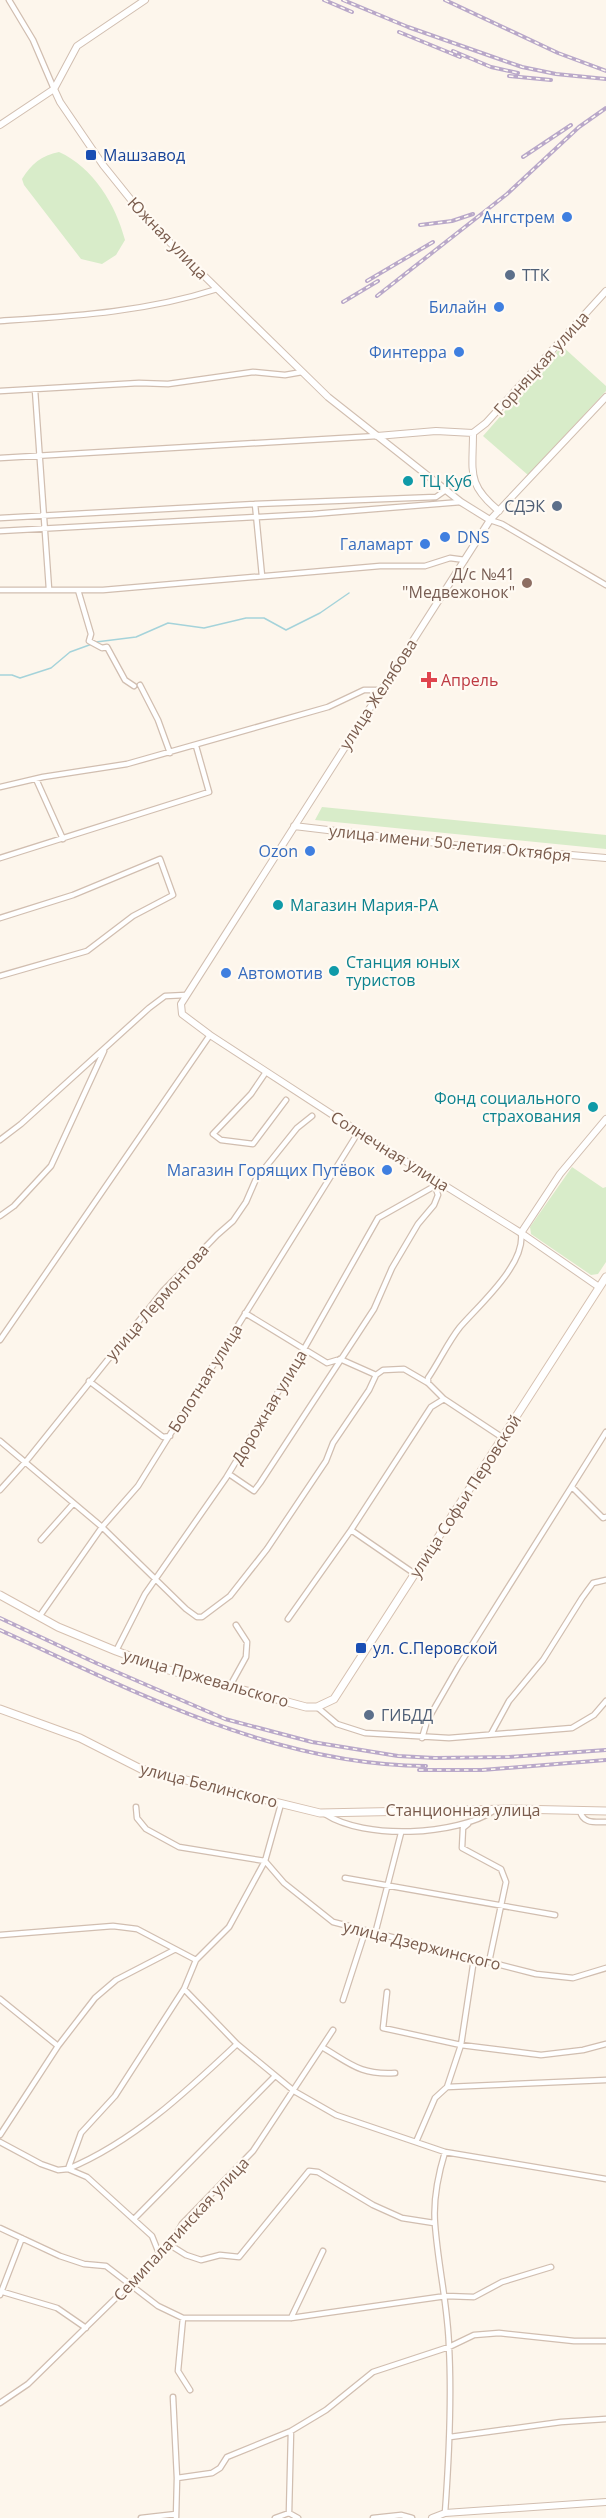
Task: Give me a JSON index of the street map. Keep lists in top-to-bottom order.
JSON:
{
  "streets": {
    "main road": [
      "улица Софьи Перовской",
      "улица Пржевальского",
      "улица Белинского",
      "Станционная улица"
    ],
    "street": [
      "Южная улица",
      "Горняцкая улица",
      "улица Желябова",
      "улица имени 50-летия Октября",
      "Солнечная улица",
      "улица Лермонтова",
      "Болотная улица",
      "Дорожная улица",
      "улица Дзержинского",
      "Семипалатинская улица"
    ]
  },
  "crossings": [
    ["Южная улица", "улица Желябова"],
    ["улица Желябова", "улица имени 50-летия Октября"],
    ["улица Желябова", "Солнечная улица"],
    ["Солнечная улица", "Болотная улица"],
    ["Солнечная улица", "Дорожная улица"],
    ["Солнечная улица", "улица Софьи Перовской"],
    ["Болотная улица", "улица Пржевальского"],
    ["Дорожная улица", "улица Пржевальского"],
    ["улица Софьи Перовской", "улица Пржевальского"],
    ["улица Белинского", "Станционная улица"]
  ],
  "places": {
    "transit": ["Машзавод", "ул. С.Перовской"],
    "other": [
      "Ангстрем",
      "ТТК",
      "Билайн",
      "Финтерра",
      "ТЦ Куб",
      "СДЭК",
      "DNS",
      "Галамарт",
      "Д/с №41 \"Медвежонок\"",
      "Ozon",
      "Магазин Мария-РА",
      "Станция юных туристов",
      "Автомотив",
      "Фонд социального страхования",
      "Магазин Горящих Путёвок",
      "ГИБДД"
    ],
    "health": ["Апрель"]
  }
}
